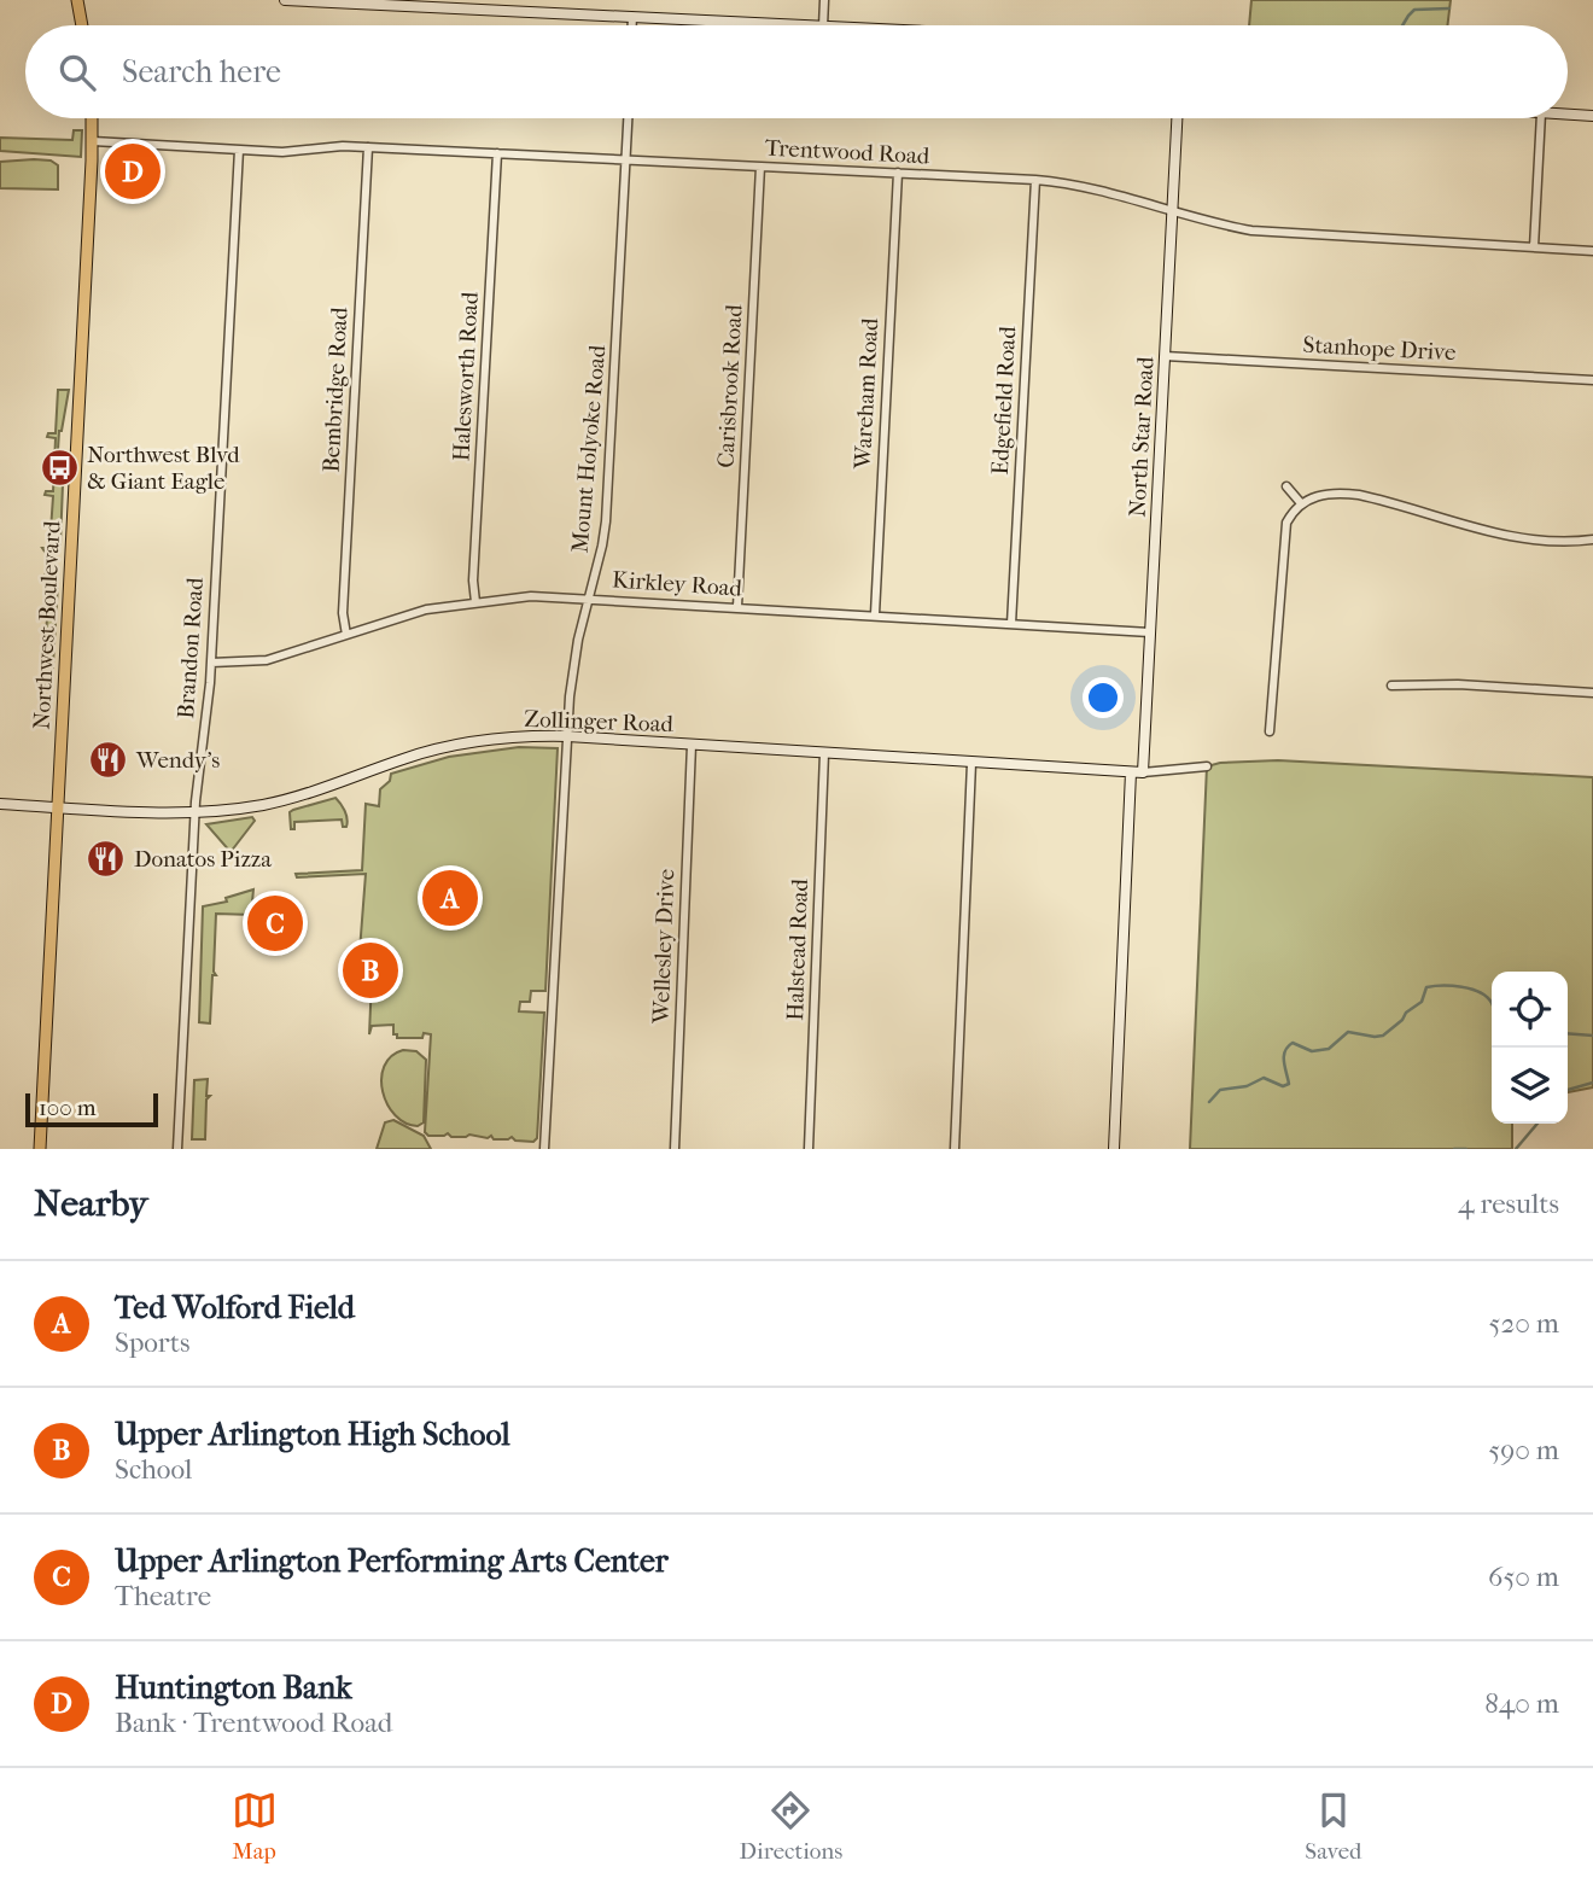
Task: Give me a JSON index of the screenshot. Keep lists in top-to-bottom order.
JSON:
{
  "streets": {
    "main road": ["Northwest Boulevard"],
    "street": [
      "Trentwood Road",
      "Stanhope Drive",
      "Halesworth Road",
      "Carisbrook Road",
      "Bembridge Road",
      "Wareham Road",
      "Edgefield Road",
      "North Star Road",
      "Mount Holyoke Road",
      "Kirkley Road",
      "Brandon Road",
      "Zollinger Road",
      "Wellesley Drive",
      "Halstead Road"
    ]
  },
  "crossings": [
    ["Trentwood Road", "Halesworth Road"],
    ["Trentwood Road", "Carisbrook Road"],
    ["Trentwood Road", "Bembridge Road"],
    ["Trentwood Road", "Wareham Road"],
    ["Trentwood Road", "Edgefield Road"],
    ["Trentwood Road", "North Star Road"],
    ["Trentwood Road", "Mount Holyoke Road"],
    ["Trentwood Road", "Northwest Boulevard"],
    ["Trentwood Road", "Brandon Road"],
    ["Stanhope Drive", "North Star Road"],
    ["Halesworth Road", "Kirkley Road"],
    ["Carisbrook Road", "Kirkley Road"],
    ["Bembridge Road", "Kirkley Road"],
    ["Wareham Road", "Kirkley Road"],
    ["Edgefield Road", "Kirkley Road"],
    ["North Star Road", "Kirkley Road"],
    ["North Star Road", "Zollinger Road"],
    ["Mount Holyoke Road", "Kirkley Road"],
    ["Mount Holyoke Road", "Zollinger Road"],
    ["Kirkley Road", "Brandon Road"],
    ["Northwest Boulevard", "Zollinger Road"],
    ["Brandon Road", "Zollinger Road"],
    ["Zollinger Road", "Wellesley Drive"],
    ["Zollinger Road", "Halstead Road"]
  ],
  "places": {
    "bus stop": ["Northwest Blvd & Giant Eagle"],
    "restaurant": ["Wendy's", "Donatos Pizza"]
  },
  "scale_bar": "100 m",
  "page": {
    "search": "Search here",
    "pins": [
      "D",
      "A",
      "C",
      "B"
    ],
    "scale": "100 m",
    "heading": ["Nearby", "4 results"],
    "list": [
      {
        "mark": "A",
        "name": "Ted Wolford Field",
        "note": "Sports",
        "value": "520 m"
      },
      {
        "mark": "B",
        "name": "Upper Arlington High School",
        "note": "School",
        "value": "590 m"
      },
      {
        "mark": "C",
        "name": "Upper Arlington Performing Arts Center",
        "note": "Theatre",
        "value": "650 m"
      },
      {
        "mark": "D",
        "name": "Huntington Bank",
        "note": "Bank · Trentwood Road",
        "value": "840 m"
      }
    ],
    "nav": ["Map", "Directions", "Saved"]
  }
}
